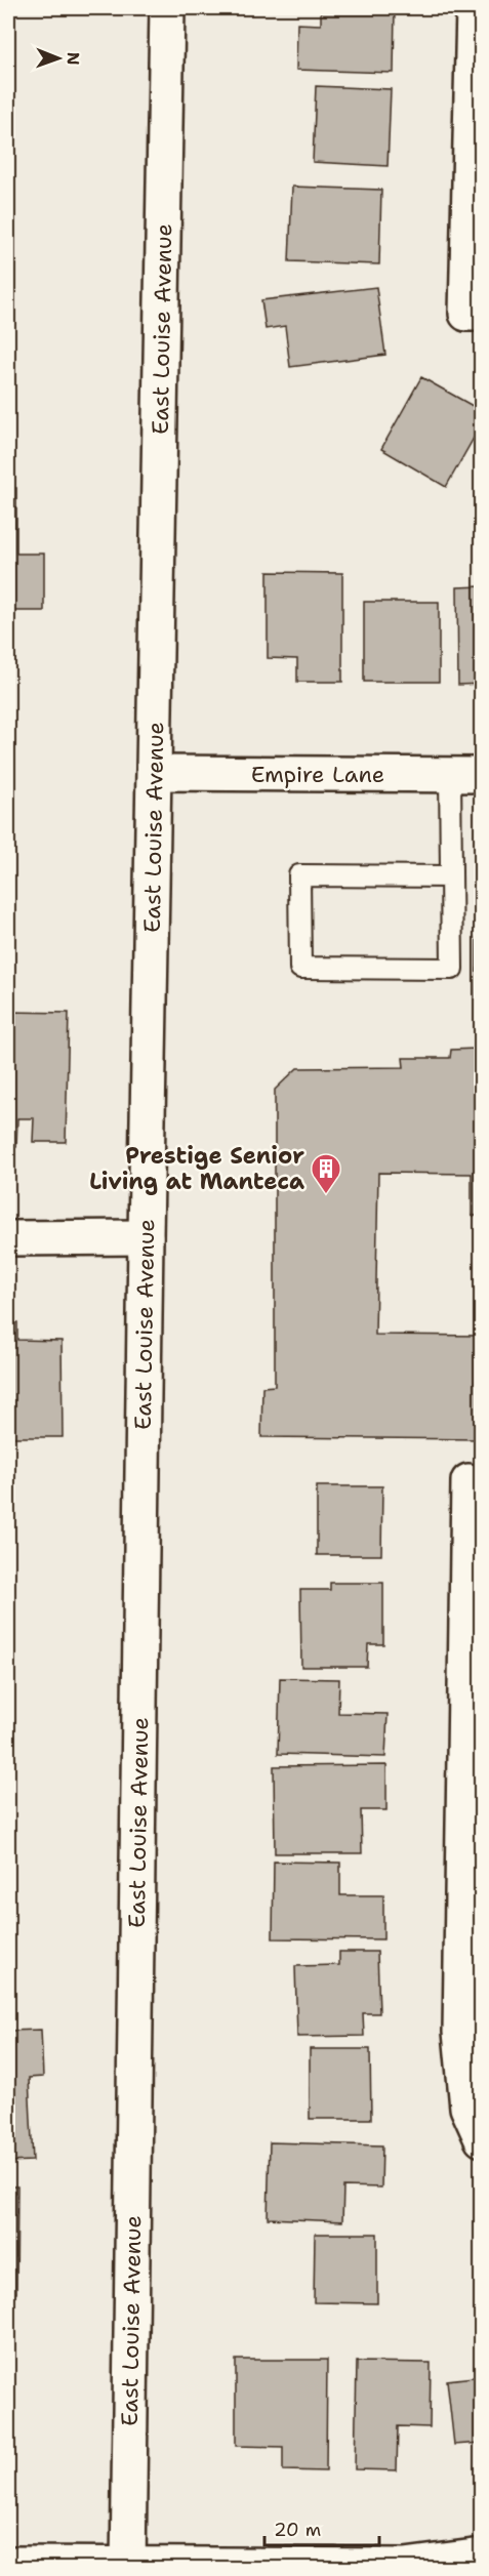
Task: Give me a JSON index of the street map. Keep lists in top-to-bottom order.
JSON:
{
  "streets": {
    "street": ["East Louise Avenue", "Empire Lane"]
  },
  "crossings": [
    ["East Louise Avenue", "Empire Lane"]
  ],
  "places": {
    "building": ["Prestige Senior Living at Manteca"]
  },
  "scale_bar": "20 m",
  "north": "right"
}
